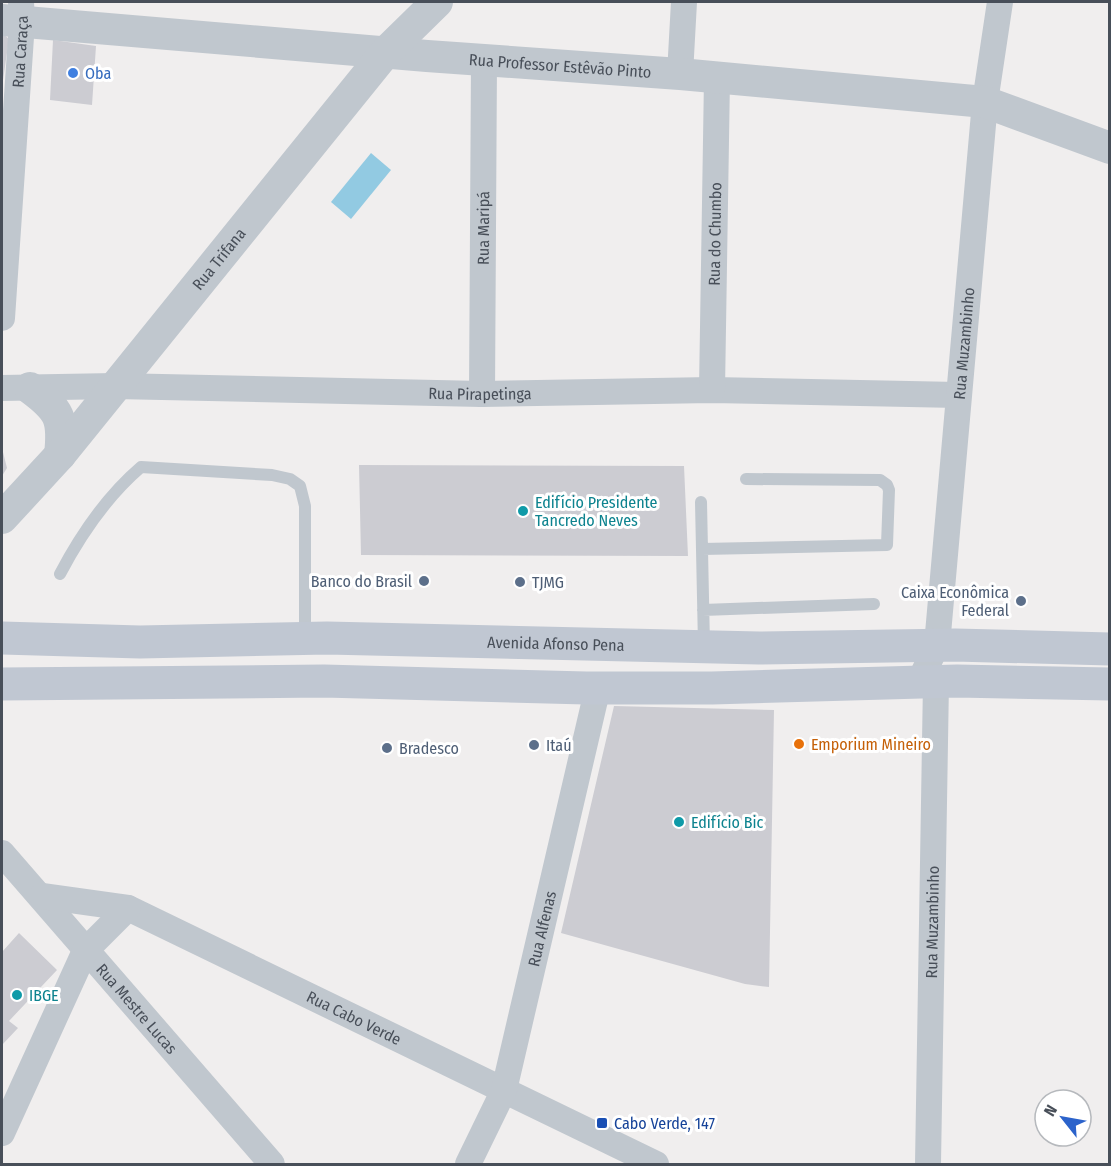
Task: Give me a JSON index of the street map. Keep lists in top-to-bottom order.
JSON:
{
  "streets": {
    "main road": ["Avenida Afonso Pena"],
    "street": [
      "Rua Caraça",
      "Rua Professor Estêvão Pinto",
      "Rua Maripá",
      "Rua do Chumbo",
      "Rua Trifana",
      "Rua Muzambinho",
      "Rua Pirapetinga",
      "Rua Alfenas",
      "Rua Mestre Lucas",
      "Rua Cabo Verde"
    ]
  },
  "crossings": [
    ["Rua Caraça", "Rua Professor Estêvão Pinto"],
    ["Rua Professor Estêvão Pinto", "Rua Maripá"],
    ["Rua Professor Estêvão Pinto", "Rua do Chumbo"],
    ["Rua Professor Estêvão Pinto", "Rua Trifana"],
    ["Rua Professor Estêvão Pinto", "Rua Muzambinho"],
    ["Rua Maripá", "Rua Pirapetinga"],
    ["Rua do Chumbo", "Rua Pirapetinga"],
    ["Rua Trifana", "Rua Pirapetinga"],
    ["Rua Muzambinho", "Rua Pirapetinga"],
    ["Rua Muzambinho", "Avenida Afonso Pena"],
    ["Rua Alfenas", "Rua Cabo Verde"],
    ["Rua Mestre Lucas", "Rua Cabo Verde"]
  ],
  "places": {
    "other": [
      "Oba",
      "Edifício Presidente Tancredo Neves",
      "Banco do Brasil",
      "TJMG",
      "Caixa Econômica Federal",
      "Emporium Mineiro",
      "Itaú",
      "Bradesco",
      "Edifício Bic",
      "IBGE"
    ],
    "transit": ["Cabo Verde, 147"]
  },
  "north": "top left"
}
